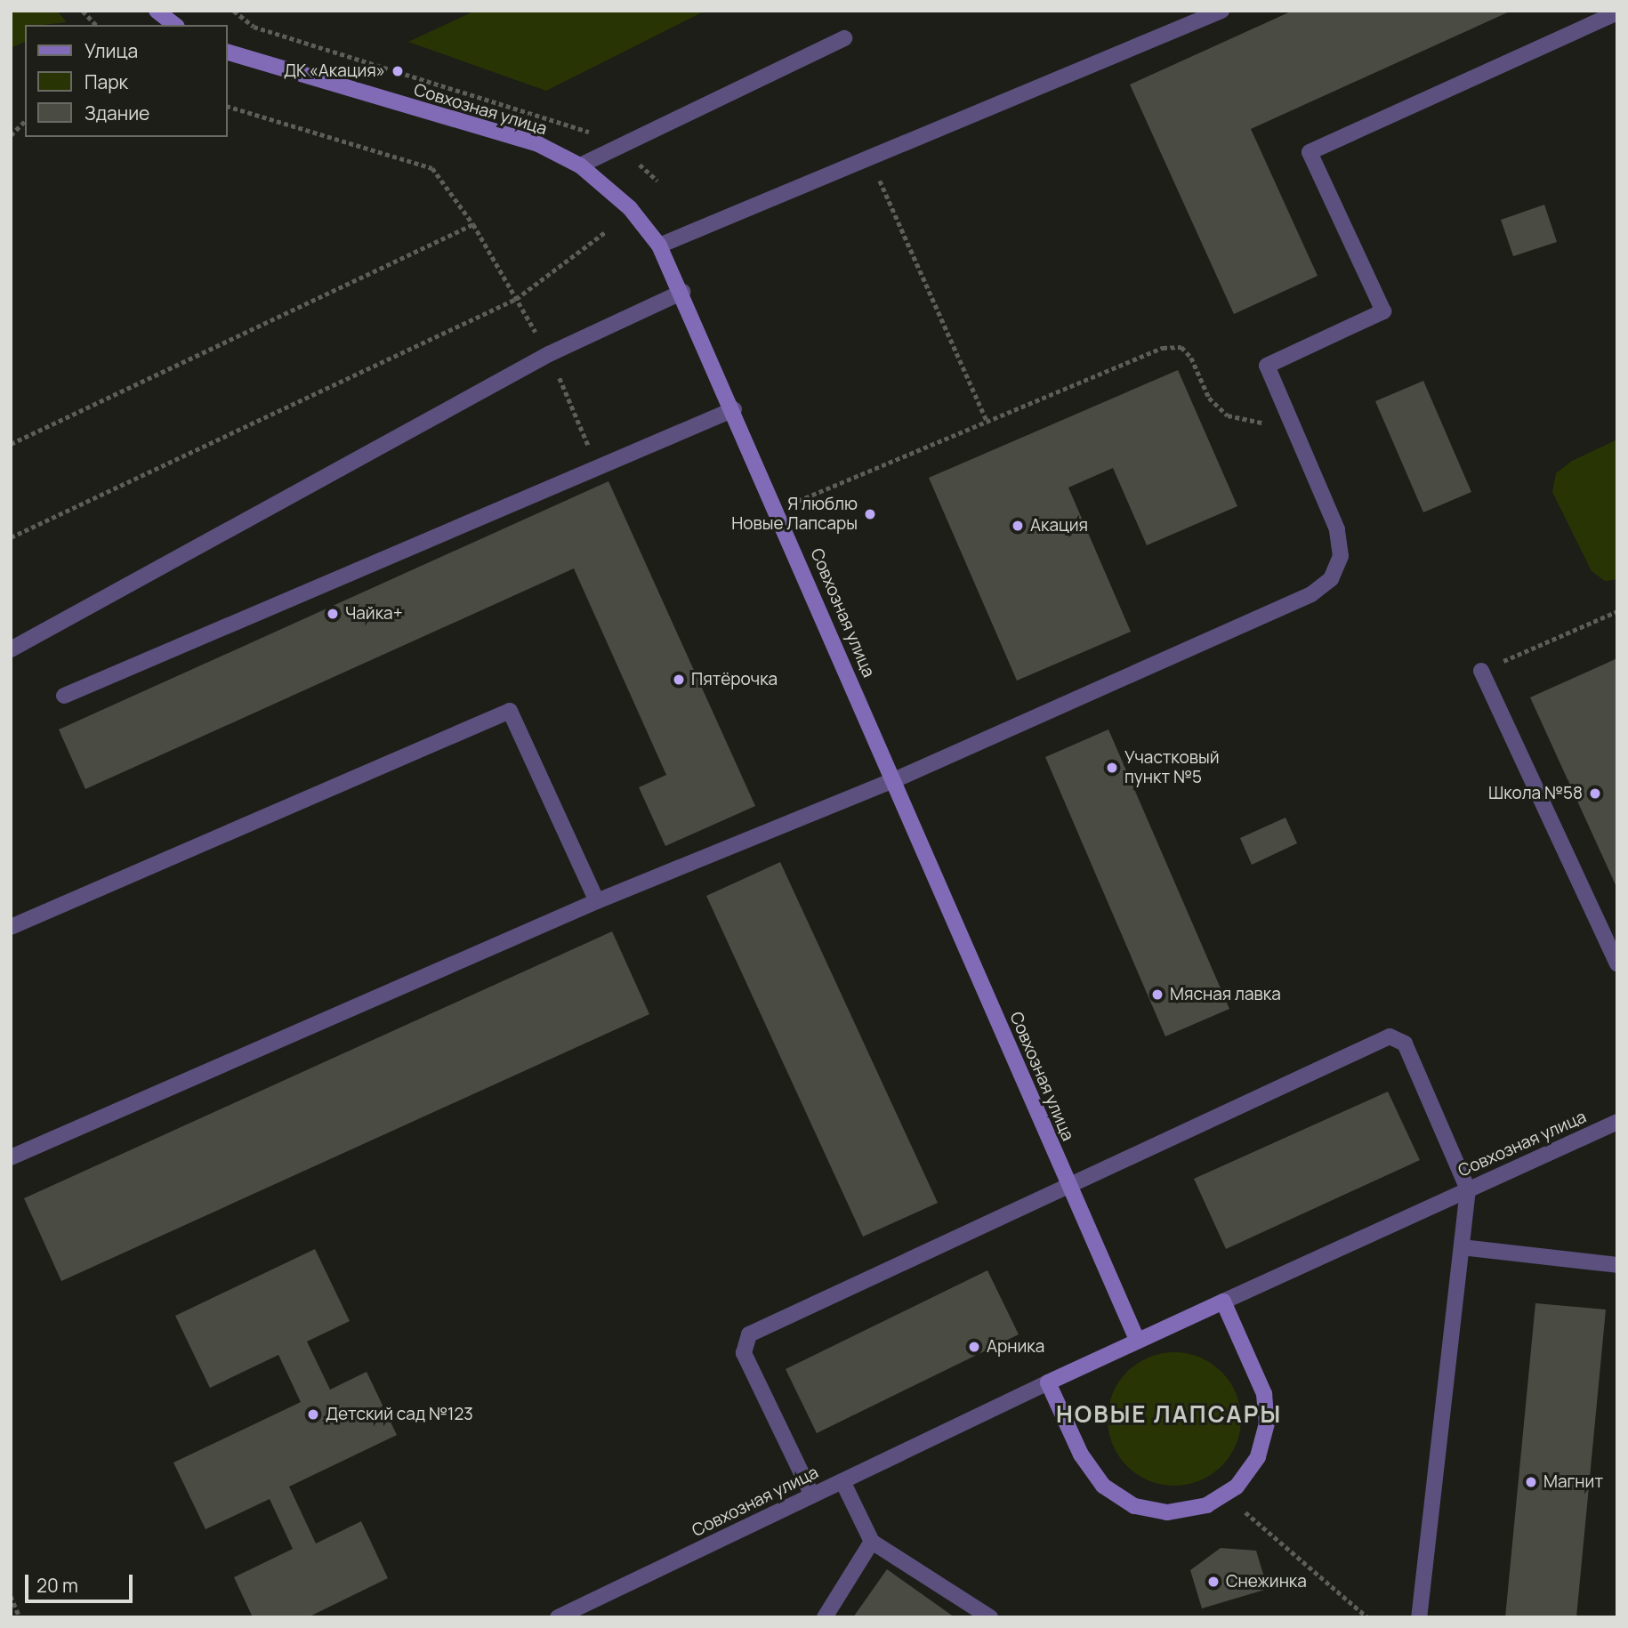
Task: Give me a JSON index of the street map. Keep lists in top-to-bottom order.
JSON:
{
  "streets": {
    "street": ["Совхозная улица"]
  },
  "districts": ["НОВЫЕ ЛАПСАРЫ"],
  "places": [
    "ДК «Акация»",
    "Я люблю Новые Лапсары",
    "Акация",
    "Чайка+",
    "Пятёрочка",
    "Участковый пункт №5",
    "Школа №58",
    "Мясная лавка",
    "Арника",
    "Детский сад №123",
    "Магнит",
    "Снежинка"
  ],
  "legend": ["Улица", "Парк", "Здание"],
  "scale_bar": "20 m"
}
